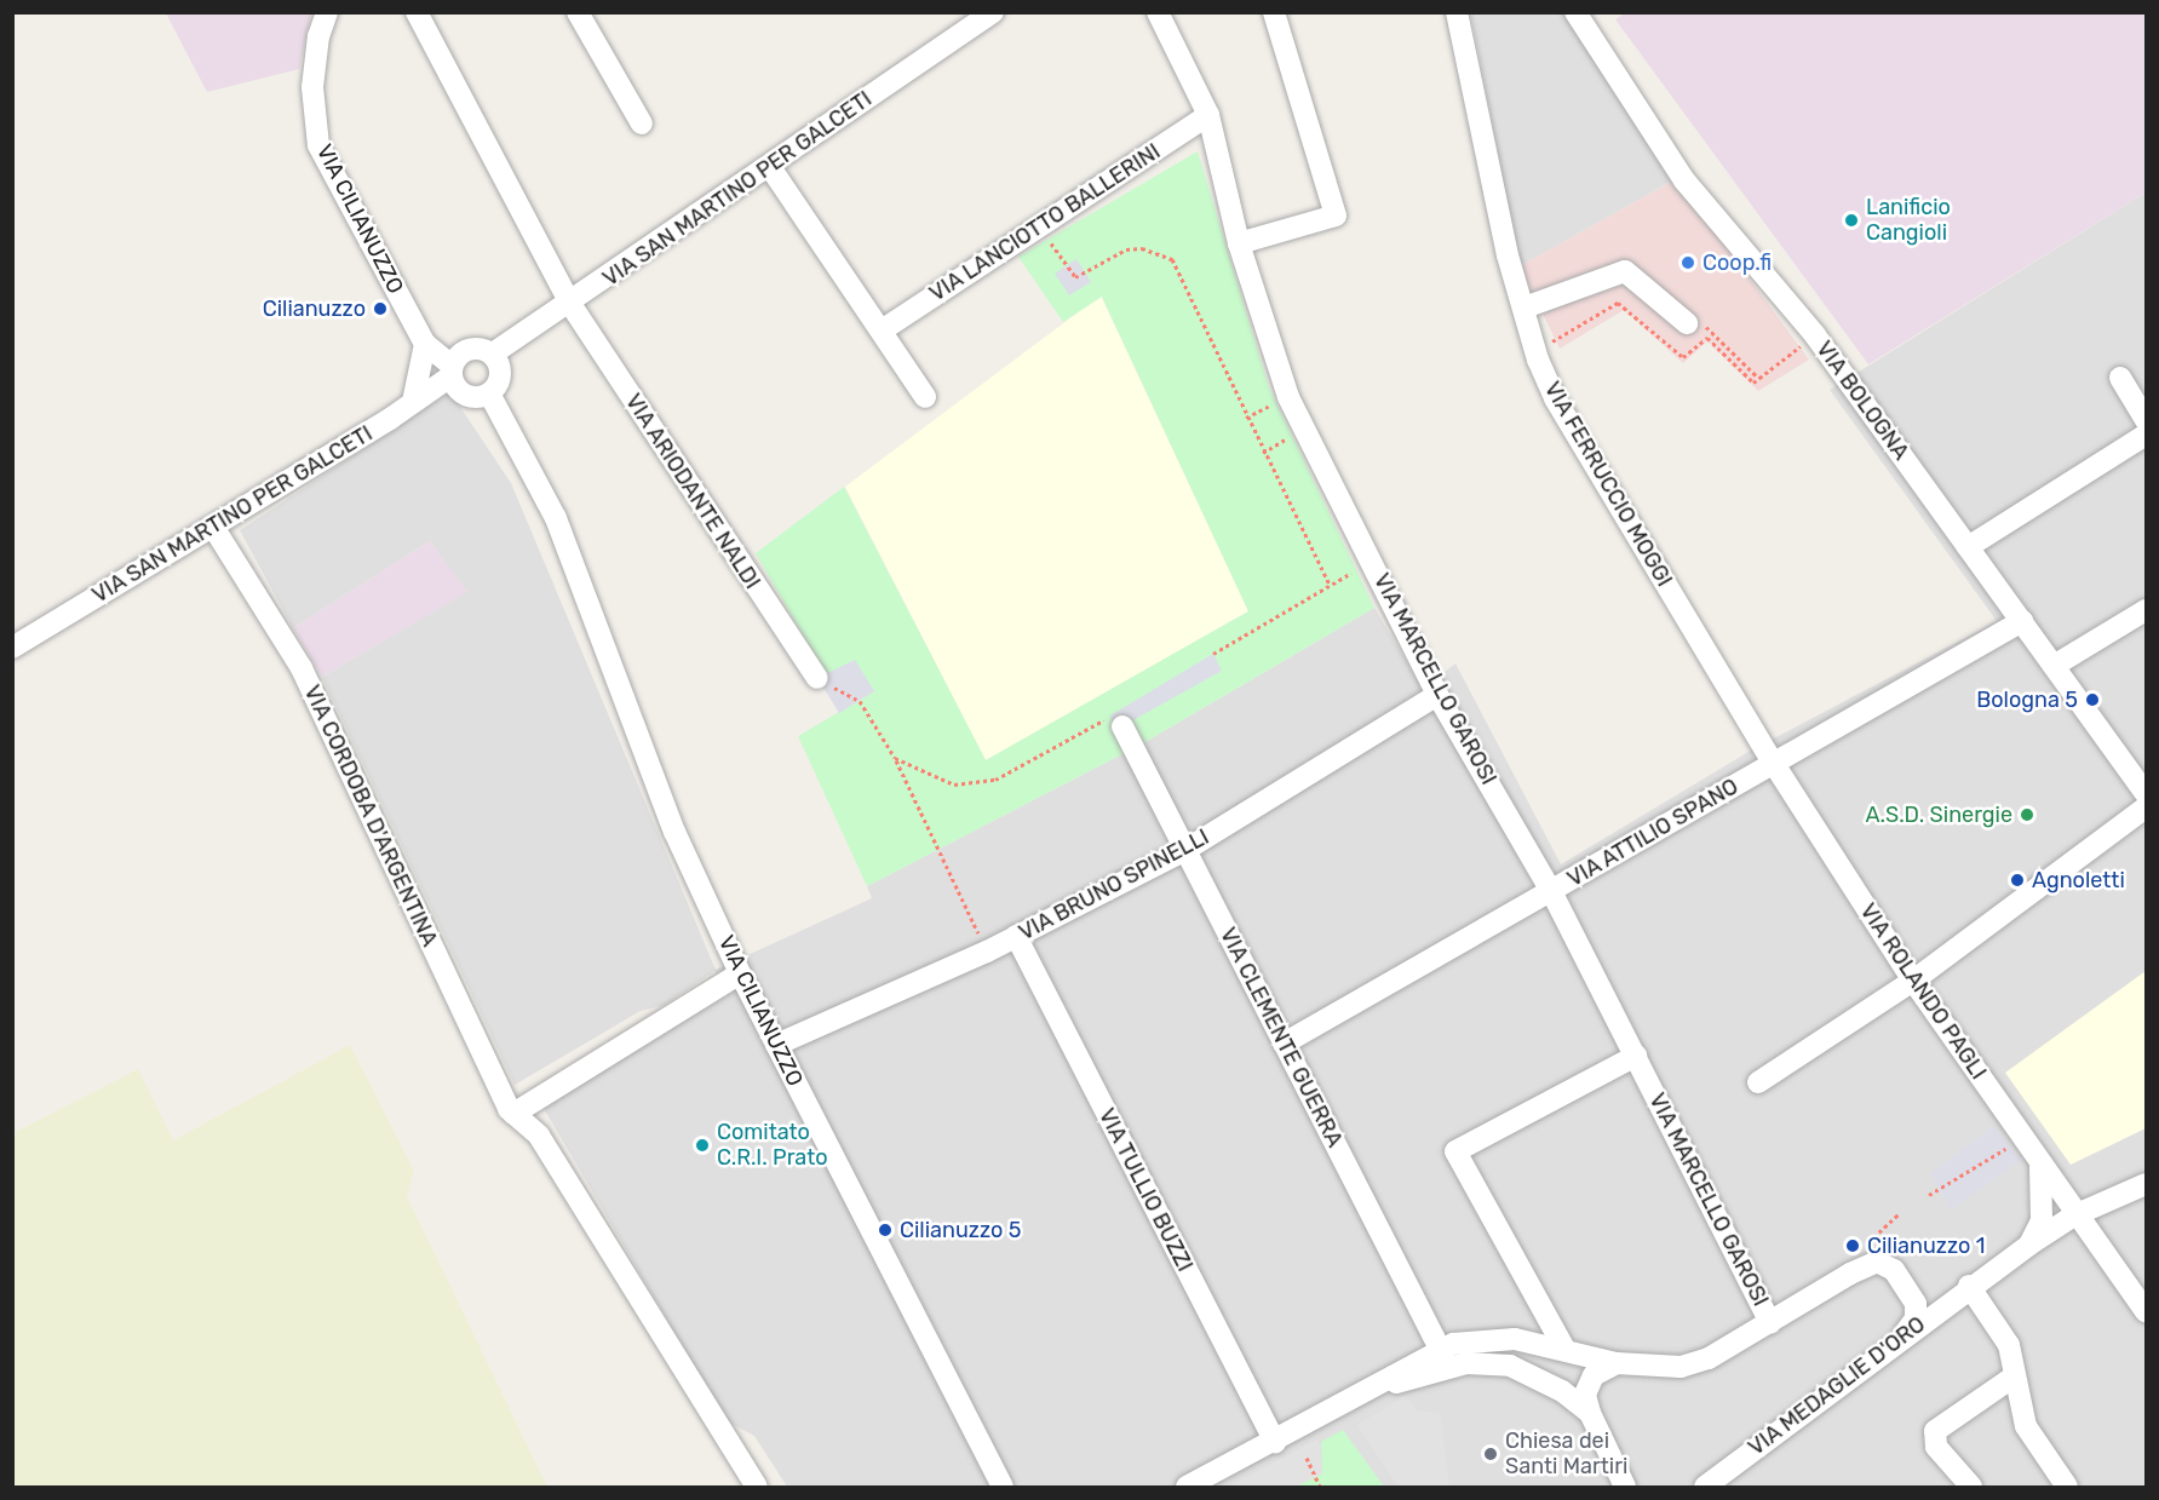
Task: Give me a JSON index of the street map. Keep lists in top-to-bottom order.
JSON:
{
  "streets": {
    "street": [
      "VIA SAN MARTINO PER GALCETI",
      "VIA CILIANUZZO",
      "VIA LANCIOTTO BALLERINI",
      "VIA BOLOGNA",
      "VIA FERRUCCIO MOGGI",
      "VIA ARIODANTE NALDI",
      "VIA MARCELLO GAROSI",
      "VIA CORDOBA D'ARGENTINA",
      "VIA ATTILIO SPANO",
      "VIA BRUNO SPINELLI",
      "VIA ROLANDO PAGLI",
      "VIA CLEMENTE GUERRA",
      "VIA TULLIO BUZZI",
      "VIA MEDAGLIE D'ORO"
    ]
  },
  "crossings": [
    ["VIA SAN MARTINO PER GALCETI", "VIA CILIANUZZO"],
    ["VIA SAN MARTINO PER GALCETI", "VIA ARIODANTE NALDI"],
    ["VIA SAN MARTINO PER GALCETI", "VIA CORDOBA D'ARGENTINA"],
    ["VIA CILIANUZZO", "VIA BRUNO SPINELLI"],
    ["VIA LANCIOTTO BALLERINI", "VIA MARCELLO GAROSI"],
    ["VIA BOLOGNA", "VIA ATTILIO SPANO"],
    ["VIA FERRUCCIO MOGGI", "VIA ATTILIO SPANO"],
    ["VIA FERRUCCIO MOGGI", "VIA ROLANDO PAGLI"],
    ["VIA MARCELLO GAROSI", "VIA ATTILIO SPANO"],
    ["VIA MARCELLO GAROSI", "VIA BRUNO SPINELLI"],
    ["VIA ATTILIO SPANO", "VIA ROLANDO PAGLI"],
    ["VIA ATTILIO SPANO", "VIA CLEMENTE GUERRA"],
    ["VIA BRUNO SPINELLI", "VIA CLEMENTE GUERRA"],
    ["VIA BRUNO SPINELLI", "VIA TULLIO BUZZI"],
    ["VIA ROLANDO PAGLI", "VIA MEDAGLIE D'ORO"]
  ],
  "places": [
    "Lanificio Cangioli",
    "Coop.fi",
    "Cilianuzzo",
    "Bologna 5",
    "A.S.D. Sinergie",
    "Agnoletti",
    "Comitato C.R.I. Prato",
    "Cilianuzzo 5",
    "Cilianuzzo 1",
    "Chiesa dei Santi Martiri"
  ]
}
